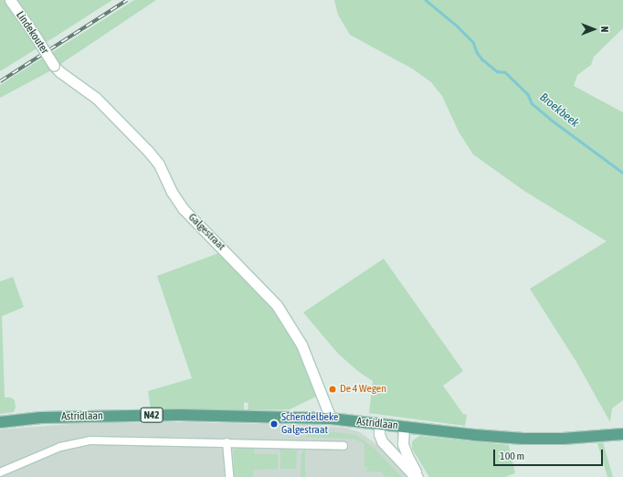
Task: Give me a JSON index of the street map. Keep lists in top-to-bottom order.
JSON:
{
  "streets": {
    "main road": ["N42", "Astridlaan"],
    "street": ["Lindekouter", "Galgestraat"]
  },
  "crossings": [
    ["Lindekouter", "Galgestraat"],
    ["Galgestraat", "Astridlaan"]
  ],
  "water": ["Broekbeek"],
  "places": ["De 4 Wegen", "Schendelbeke Galgestraat"],
  "scale_bar": "100 m",
  "north": "right"
}
